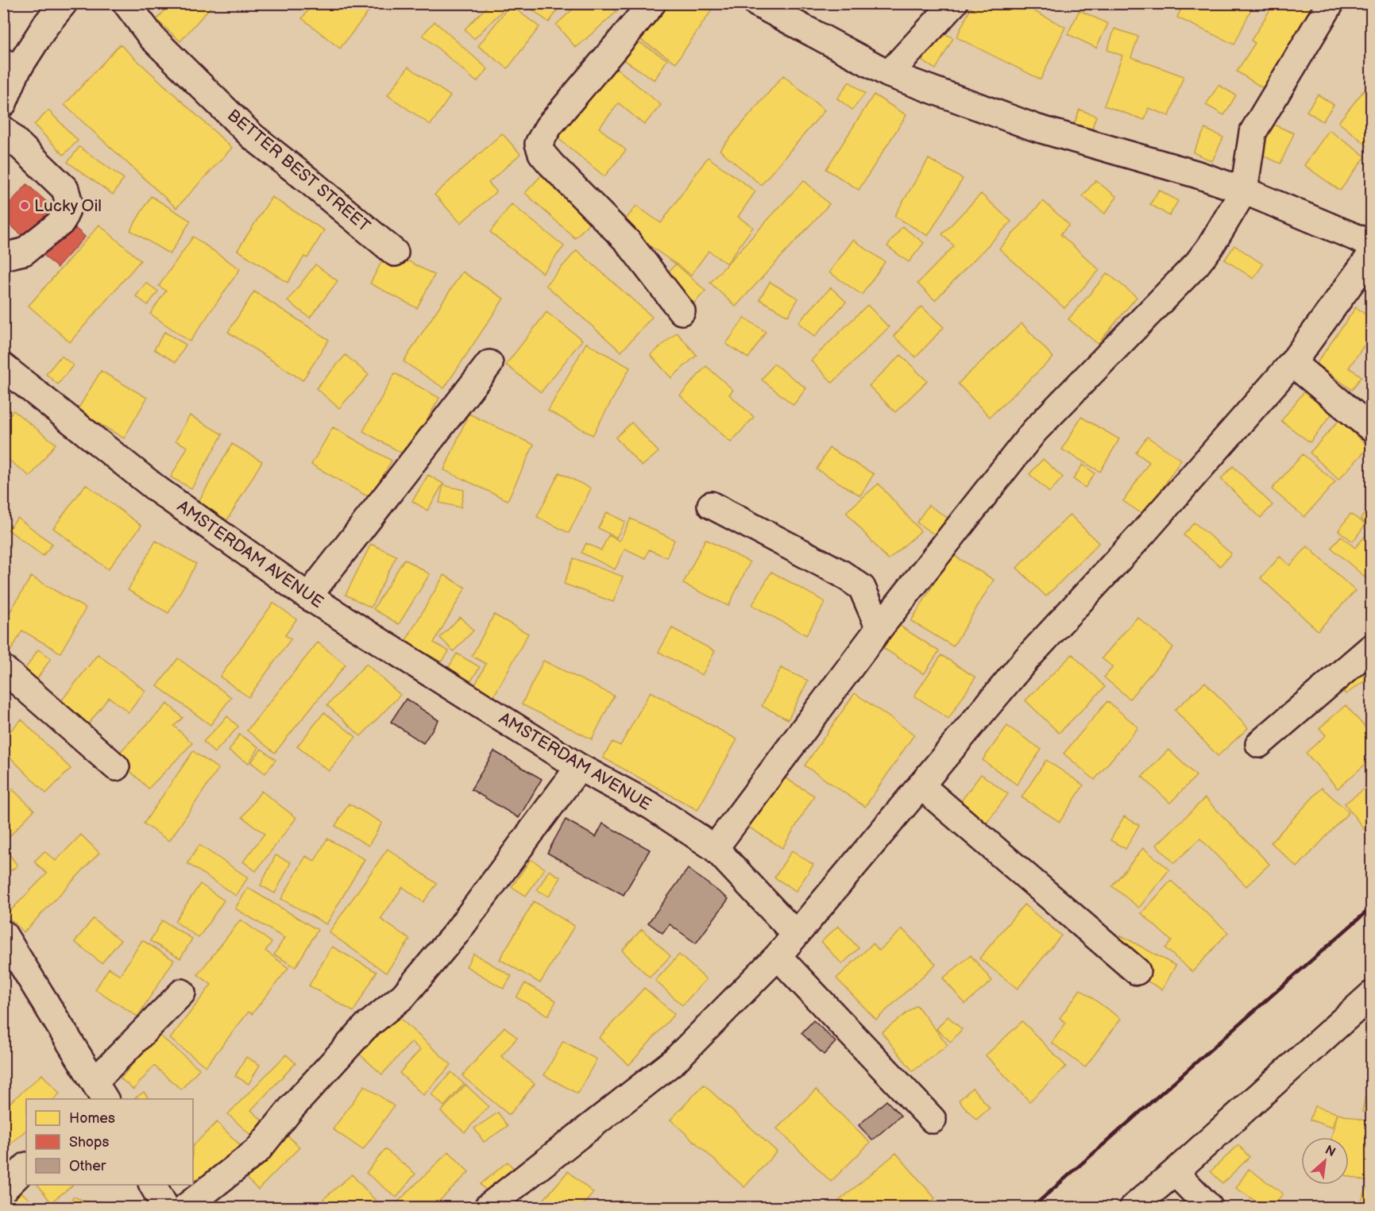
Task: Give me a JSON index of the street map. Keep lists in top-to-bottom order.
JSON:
{
  "streets": {
    "street": ["BETTER BEST STREET", "AMSTERDAM AVENUE"]
  },
  "places": ["Lucky Oil"],
  "legend": ["Homes", "Shops", "Other"],
  "north": "top right"
}
